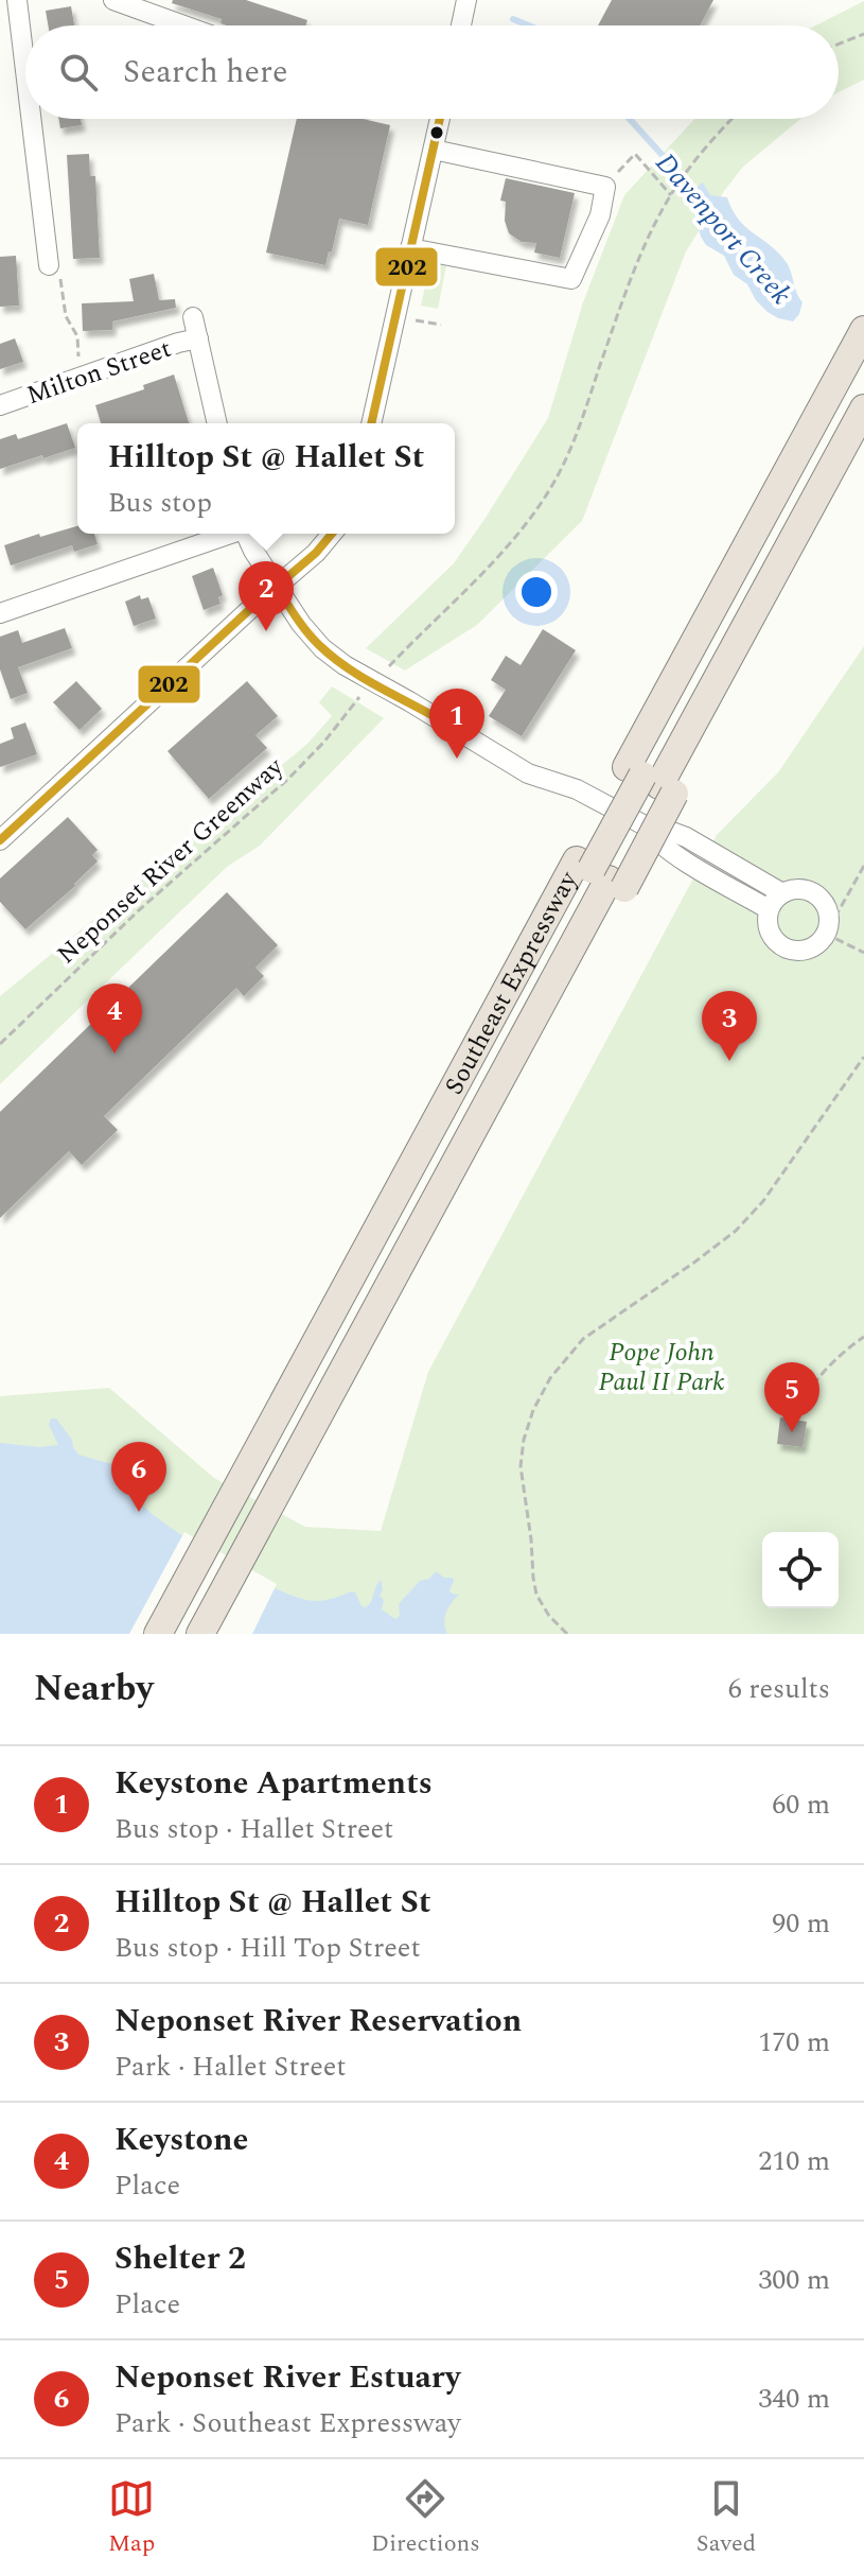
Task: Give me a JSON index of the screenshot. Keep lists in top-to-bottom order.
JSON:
{
  "streets": {
    "highway": ["Southeast Expressway"],
    "street": ["Milton Street"],
    "path": ["Neponset River Greenway"]
  },
  "water": ["Davenport Creek"],
  "parks": ["Pope John Paul II Park"],
  "lines": ["transit line 202"],
  "page": {
    "search": "Search here",
    "popup": ["Hilltop St @ Hallet St", "Bus stop"],
    "pins": [
      "2",
      "1",
      "4",
      "3",
      "5",
      "6"
    ],
    "heading": ["Nearby", "6 results"],
    "list": [
      {
        "mark": "1",
        "name": "Keystone Apartments",
        "note": "Bus stop · Hallet Street",
        "value": "60 m"
      },
      {
        "mark": "2",
        "name": "Hilltop St @ Hallet St",
        "note": "Bus stop · Hill Top Street",
        "value": "90 m"
      },
      {
        "mark": "3",
        "name": "Neponset River Reservation",
        "note": "Park · Hallet Street",
        "value": "170 m"
      },
      {
        "mark": "4",
        "name": "Keystone",
        "note": "Place",
        "value": "210 m"
      },
      {
        "mark": "5",
        "name": "Shelter 2",
        "note": "Place",
        "value": "300 m"
      },
      {
        "mark": "6",
        "name": "Neponset River Estuary",
        "note": "Park · Southeast Expressway",
        "value": "340 m"
      }
    ],
    "nav": ["Map", "Directions", "Saved"]
  }
}
